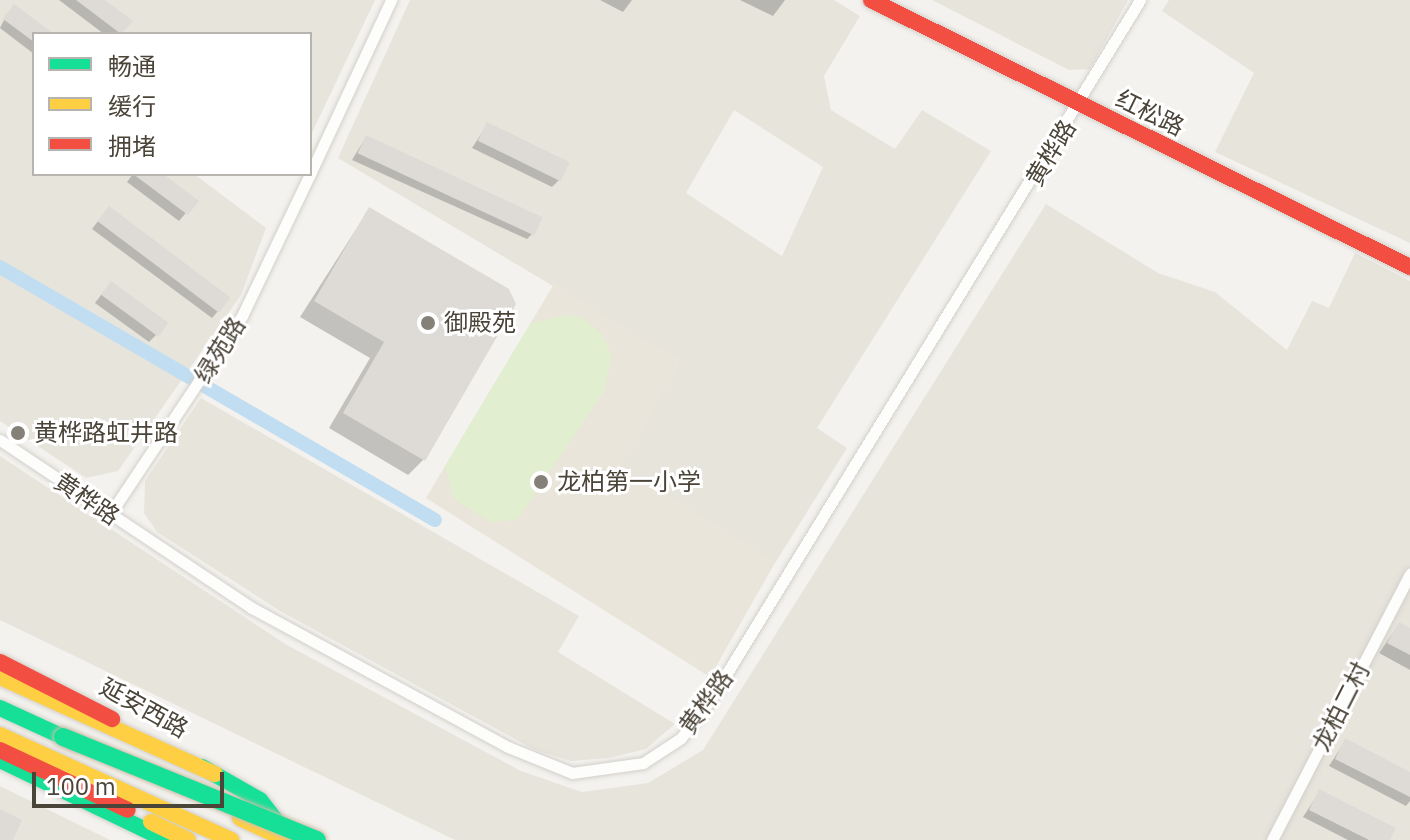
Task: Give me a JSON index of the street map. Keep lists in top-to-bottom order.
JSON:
{
  "streets": {
    "main road": ["红松路", "延安西路"],
    "street": ["黄桦路", "绿苑路", "龙柏二村"]
  },
  "crossings": [
    ["红松路", "黄桦路"],
    ["黄桦路", "绿苑路"]
  ],
  "places": ["御殿苑", "黄桦路虹井路", "龙柏第一小学"],
  "legend": ["畅通", "缓行", "拥堵"],
  "scale_bar": "100 m"
}
